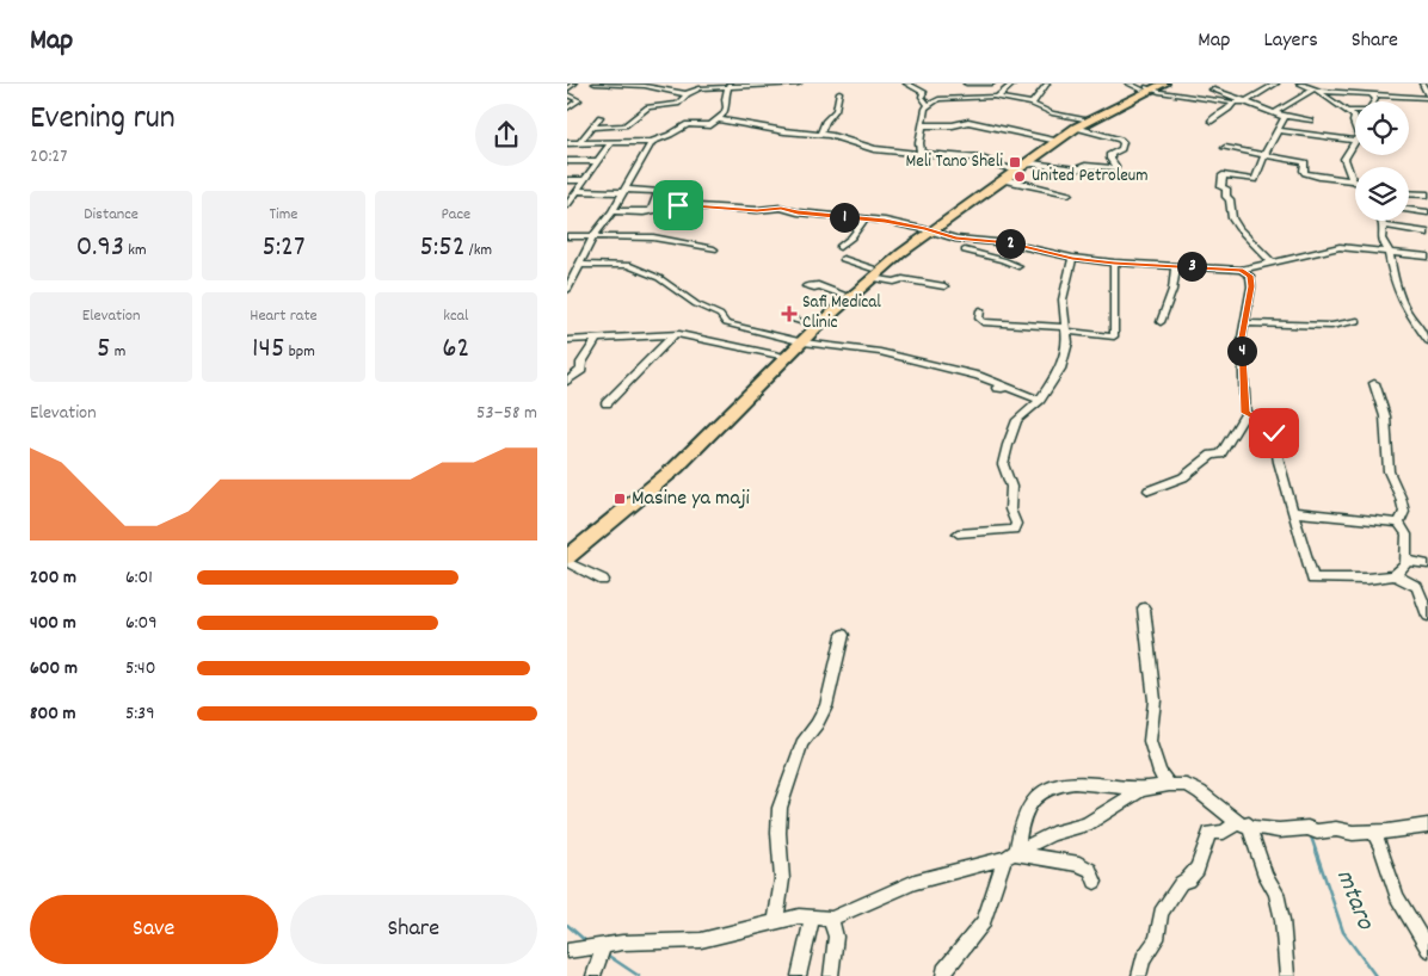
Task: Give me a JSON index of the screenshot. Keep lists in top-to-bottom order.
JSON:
{
  "water": ["mtaro"],
  "places": {
    "transit": ["Meli Tano Sheli", "Masine ya maji"],
    "other": ["United Petroleum"],
    "health": ["Safi Medical Clinic"]
  },
  "page": {
    "header": "Map",
    "nav": ["Map", "Layers", "Share"],
    "heading": ["Evening run", "20:27"],
    "stats": [
      ["Distance", "0.93 km"],
      ["Time", "5:27"],
      ["Pace", "5:52 /km"],
      ["Elevation", "5 m"],
      ["Heart rate", "145 bpm"],
      ["kcal", "62"]
    ],
    "pins": [
      "1",
      "2",
      "3",
      "4"
    ],
    "chart": ["Elevation", "53–58 m"],
    "list": [
      {
        "name": "200 m",
        "note": "6:01"
      },
      {
        "name": "400 m",
        "note": "6:09"
      },
      {
        "name": "600 m",
        "note": "5:40"
      },
      {
        "name": "800 m",
        "note": "5:39"
      }
    ],
    "buttons": ["Save", "Share"]
  }
}
